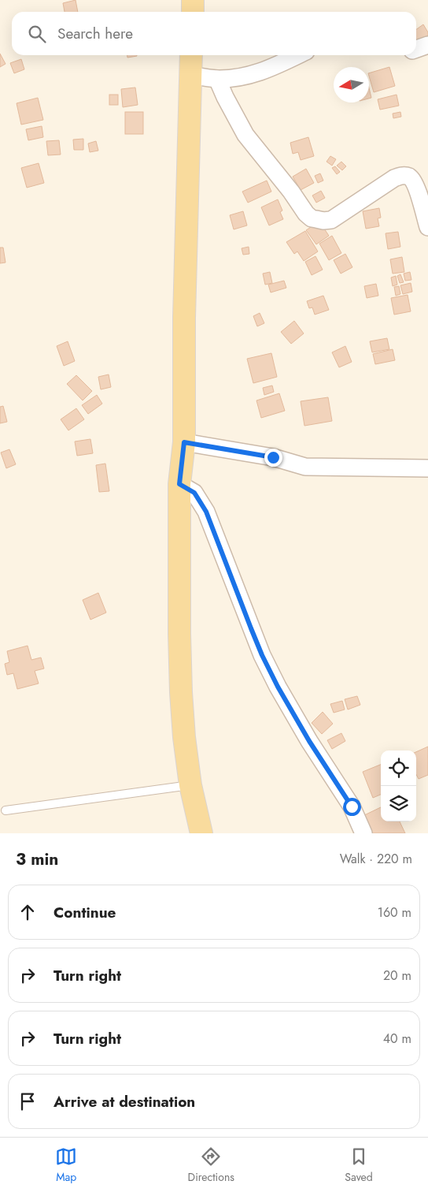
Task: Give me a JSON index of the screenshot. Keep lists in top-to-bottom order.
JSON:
{
  "north": "left",
  "page": {
    "search": "Search here",
    "heading": ["3 min", "Walk · 220 m"],
    "list": [
      ["Continue", "160 m"],
      ["Turn right", "20 m"],
      ["Turn right", "40 m"],
      "Arrive at destination"
    ],
    "nav": ["Map", "Directions", "Saved"]
  }
}
